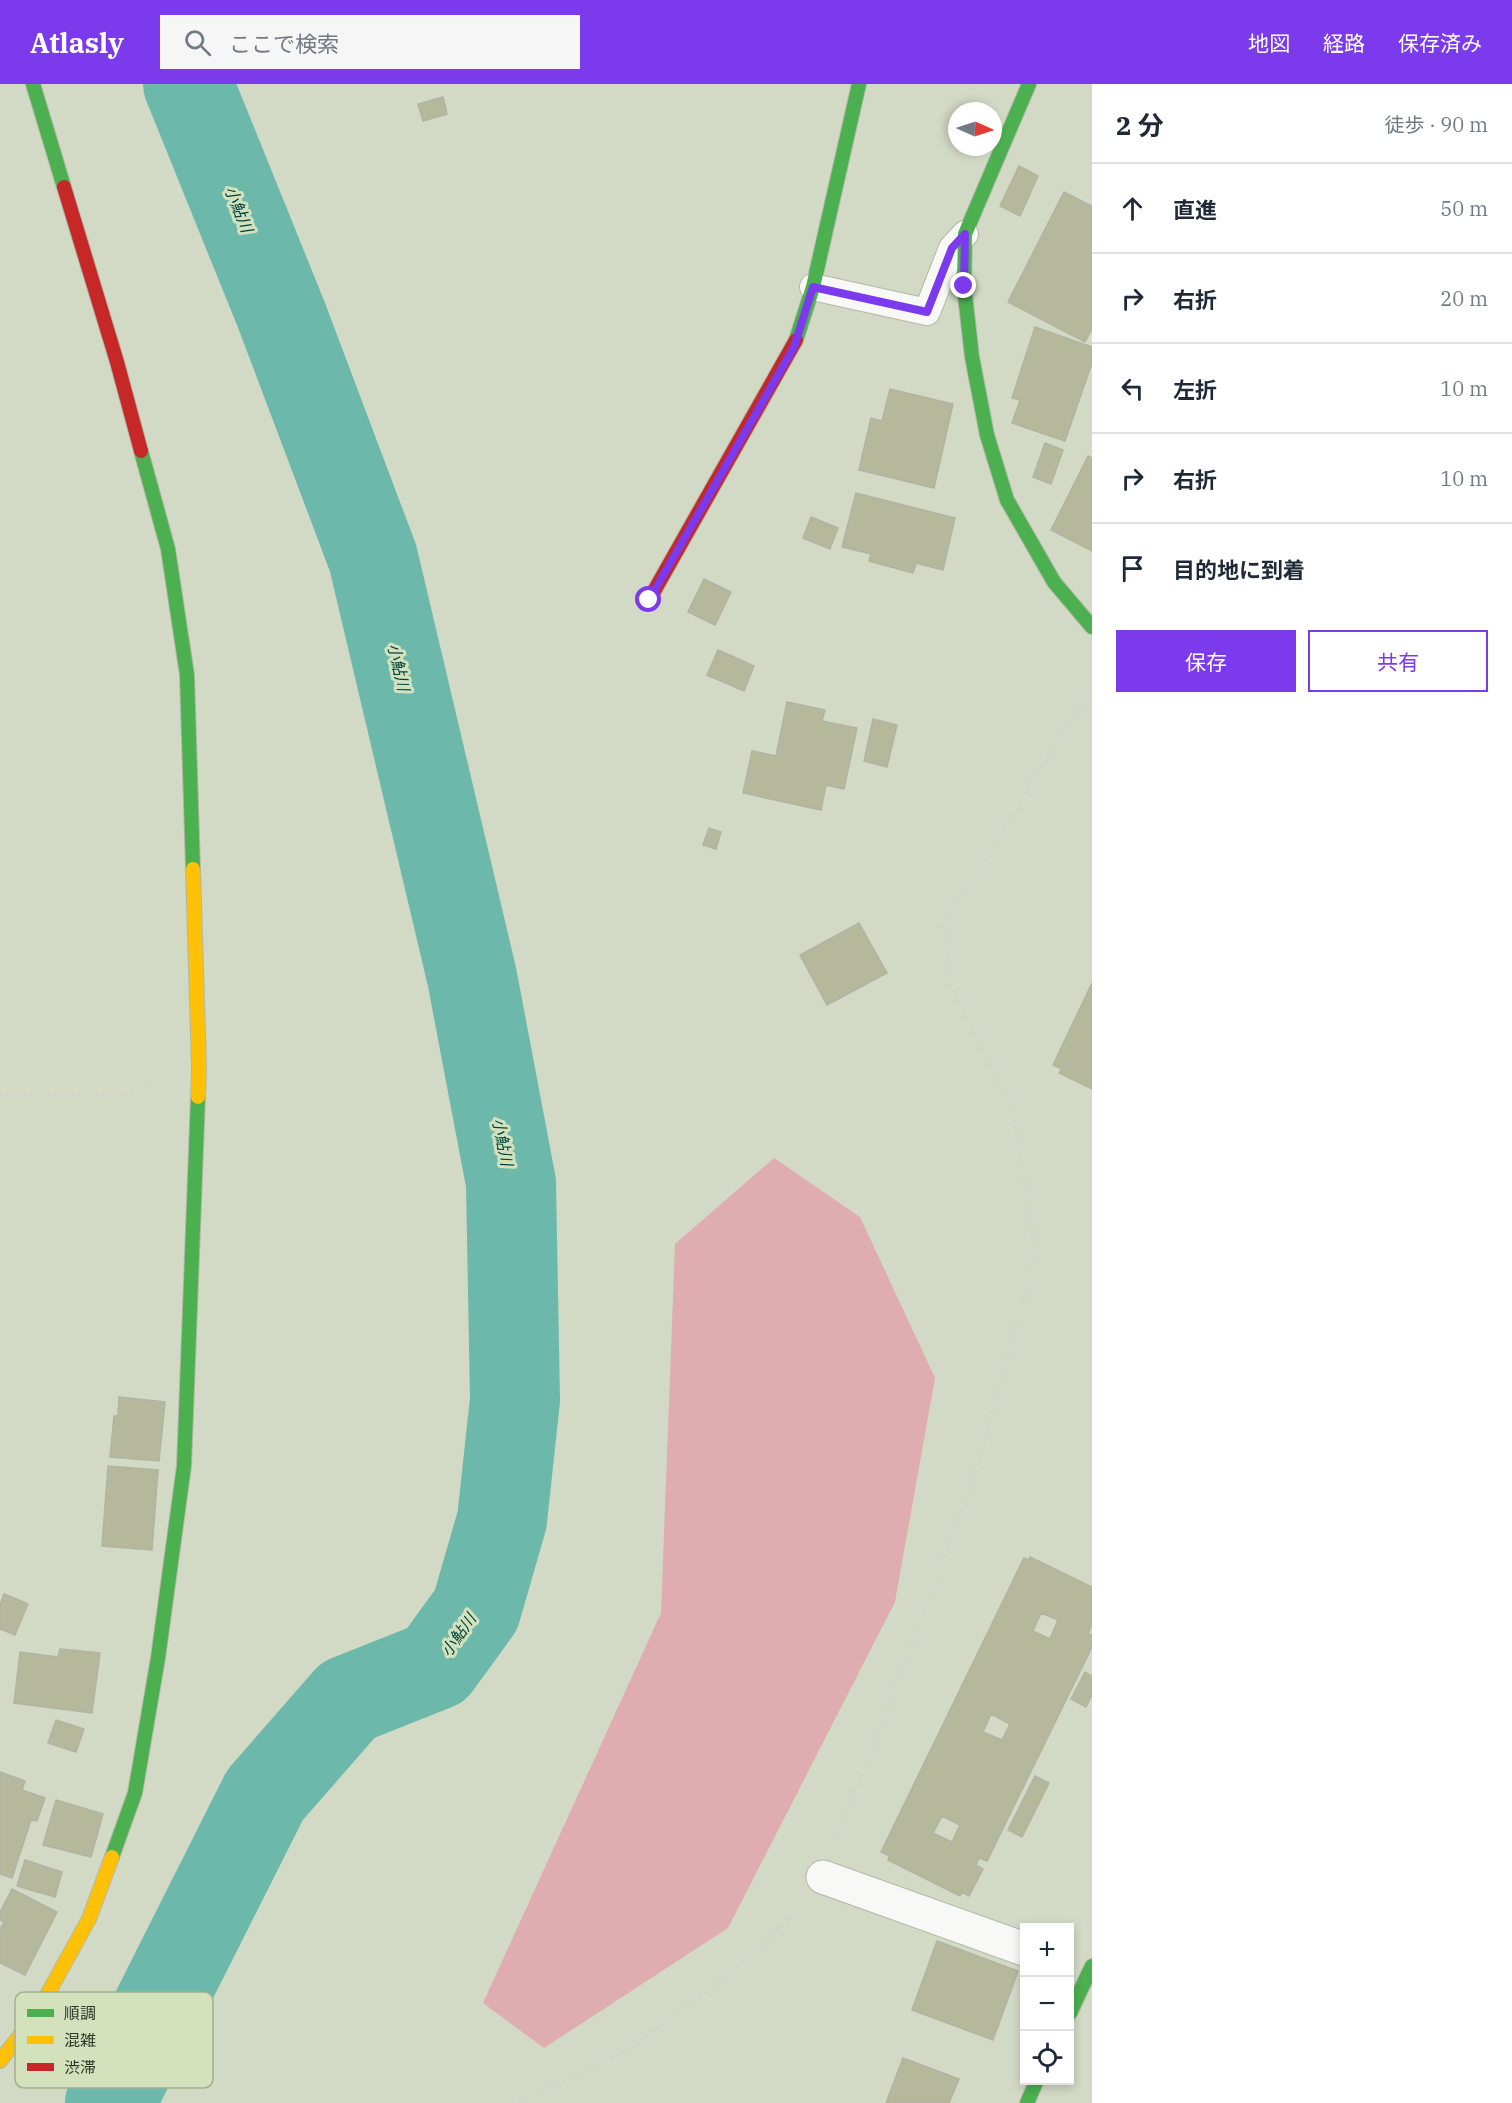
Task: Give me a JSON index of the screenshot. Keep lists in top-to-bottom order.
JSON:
{
  "water": ["小鮎川"],
  "legend": ["順調", "混雑", "渋滞"],
  "north": "right",
  "page": {
    "header": "Atlasly",
    "search": "ここで検索",
    "nav": ["地図", "経路", "保存済み"],
    "heading": ["2 分", "徒歩 · 90 m"],
    "list": [
      ["直進", "50 m"],
      ["右折", "20 m"],
      ["左折", "10 m"],
      ["右折", "10 m"],
      "目的地に到着"
    ],
    "buttons": ["保存", "共有"],
    "map_buttons": ["+", "−"]
  }
}
